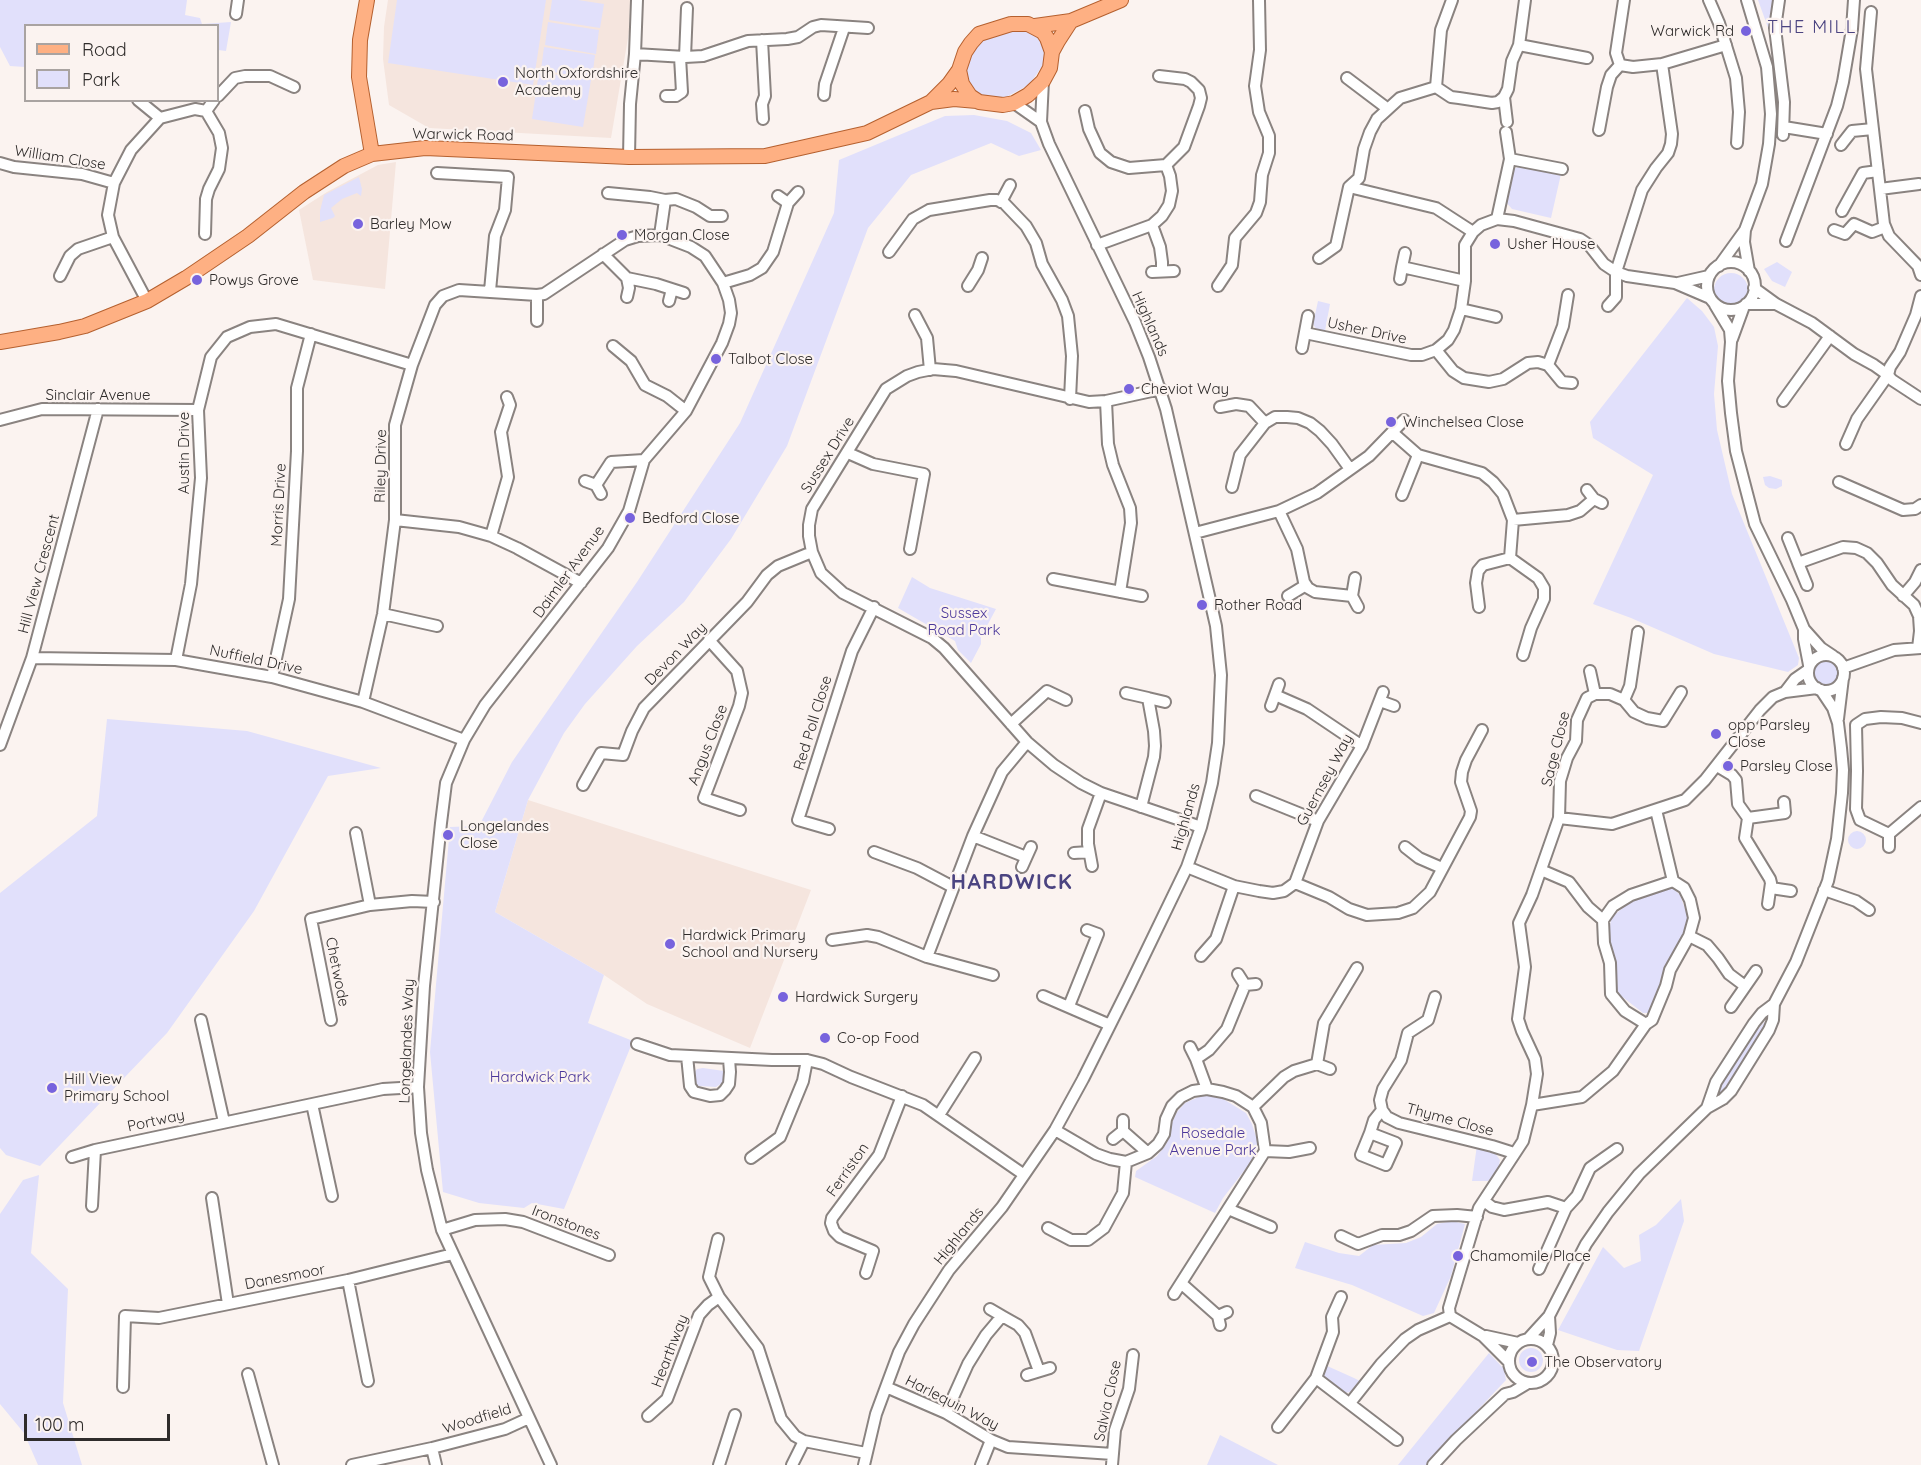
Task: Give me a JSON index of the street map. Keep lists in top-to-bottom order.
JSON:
{
  "streets": {
    "main road": ["Warwick Road"],
    "street": [
      "William Close",
      "Highlands",
      "Usher Drive",
      "Sinclair Avenue",
      "Austin Drive",
      "Sussex Drive",
      "Riley Drive",
      "Morris Drive",
      "Daimler Avenue",
      "Hill View Crescent",
      "Devon Way",
      "Nuffield Drive",
      "Red Poll Close",
      "Angus Close",
      "Sage Close",
      "Guernsey Way",
      "Chetwode",
      "Longelandes Way",
      "Thyme Close",
      "Portway",
      "Ferriston",
      "Ironstones",
      "Danesmoor",
      "Hearthway",
      "Salvia Close",
      "Harlequin Way",
      "Woodfield"
    ]
  },
  "crossings": [
    ["Warwick Road", "Highlands"],
    ["Highlands", "Sussex Drive"],
    ["Highlands", "Harlequin Way"],
    ["Sinclair Avenue", "Austin Drive"],
    ["Sinclair Avenue", "Hill View Crescent"],
    ["Austin Drive", "Riley Drive"],
    ["Austin Drive", "Morris Drive"],
    ["Austin Drive", "Nuffield Drive"],
    ["Sussex Drive", "Devon Way"],
    ["Sussex Drive", "Red Poll Close"],
    ["Riley Drive", "Nuffield Drive"],
    ["Morris Drive", "Nuffield Drive"],
    ["Daimler Avenue", "Nuffield Drive"],
    ["Daimler Avenue", "Longelandes Way"],
    ["Hill View Crescent", "Nuffield Drive"],
    ["Devon Way", "Angus Close"],
    ["Nuffield Drive", "Longelandes Way"],
    ["Sage Close", "Thyme Close"],
    ["Chetwode", "Longelandes Way"],
    ["Longelandes Way", "Portway"],
    ["Longelandes Way", "Ironstones"],
    ["Longelandes Way", "Danesmoor"],
    ["Longelandes Way", "Woodfield"],
    ["Salvia Close", "Harlequin Way"]
  ],
  "districts": ["THE MILL", "HARDWICK"],
  "parks": ["Sussex Road Park", "Hardwick Park", "Rosedale Avenue Park"],
  "places": [
    "Warwick Rd",
    "North Oxfordshire Academy",
    "Barley Mow",
    "Morgan Close",
    "Usher House",
    "Powys Grove",
    "Talbot Close",
    "Cheviot Way",
    "Winchelsea Close",
    "Bedford Close",
    "Rother Road",
    "opp Parsley Close",
    "Parsley Close",
    "Longelandes Close",
    "Hardwick Primary School and Nursery",
    "Hardwick Surgery",
    "Co-op Food",
    "Hill View Primary School",
    "Chamomile Place",
    "The Observatory"
  ],
  "legend": ["Road", "Park"],
  "scale_bar": "100 m"
}
